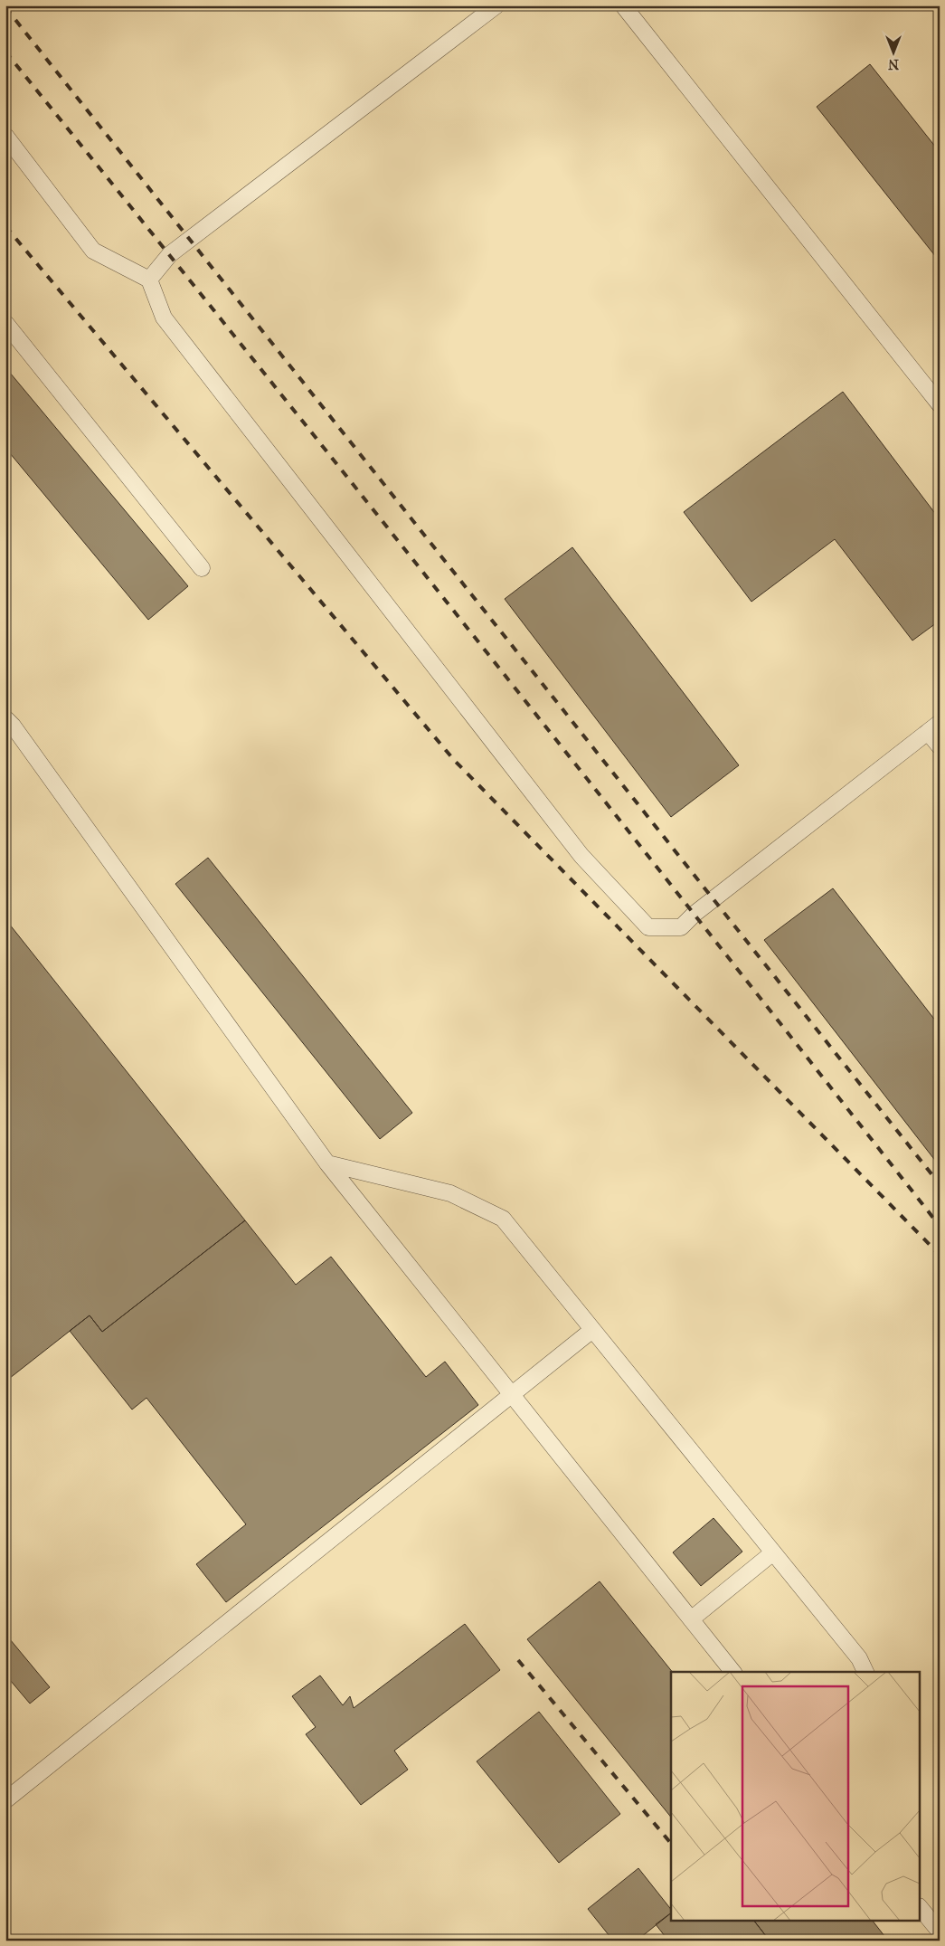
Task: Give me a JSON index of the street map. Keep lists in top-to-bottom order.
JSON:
{
  "north": "bottom"
}
